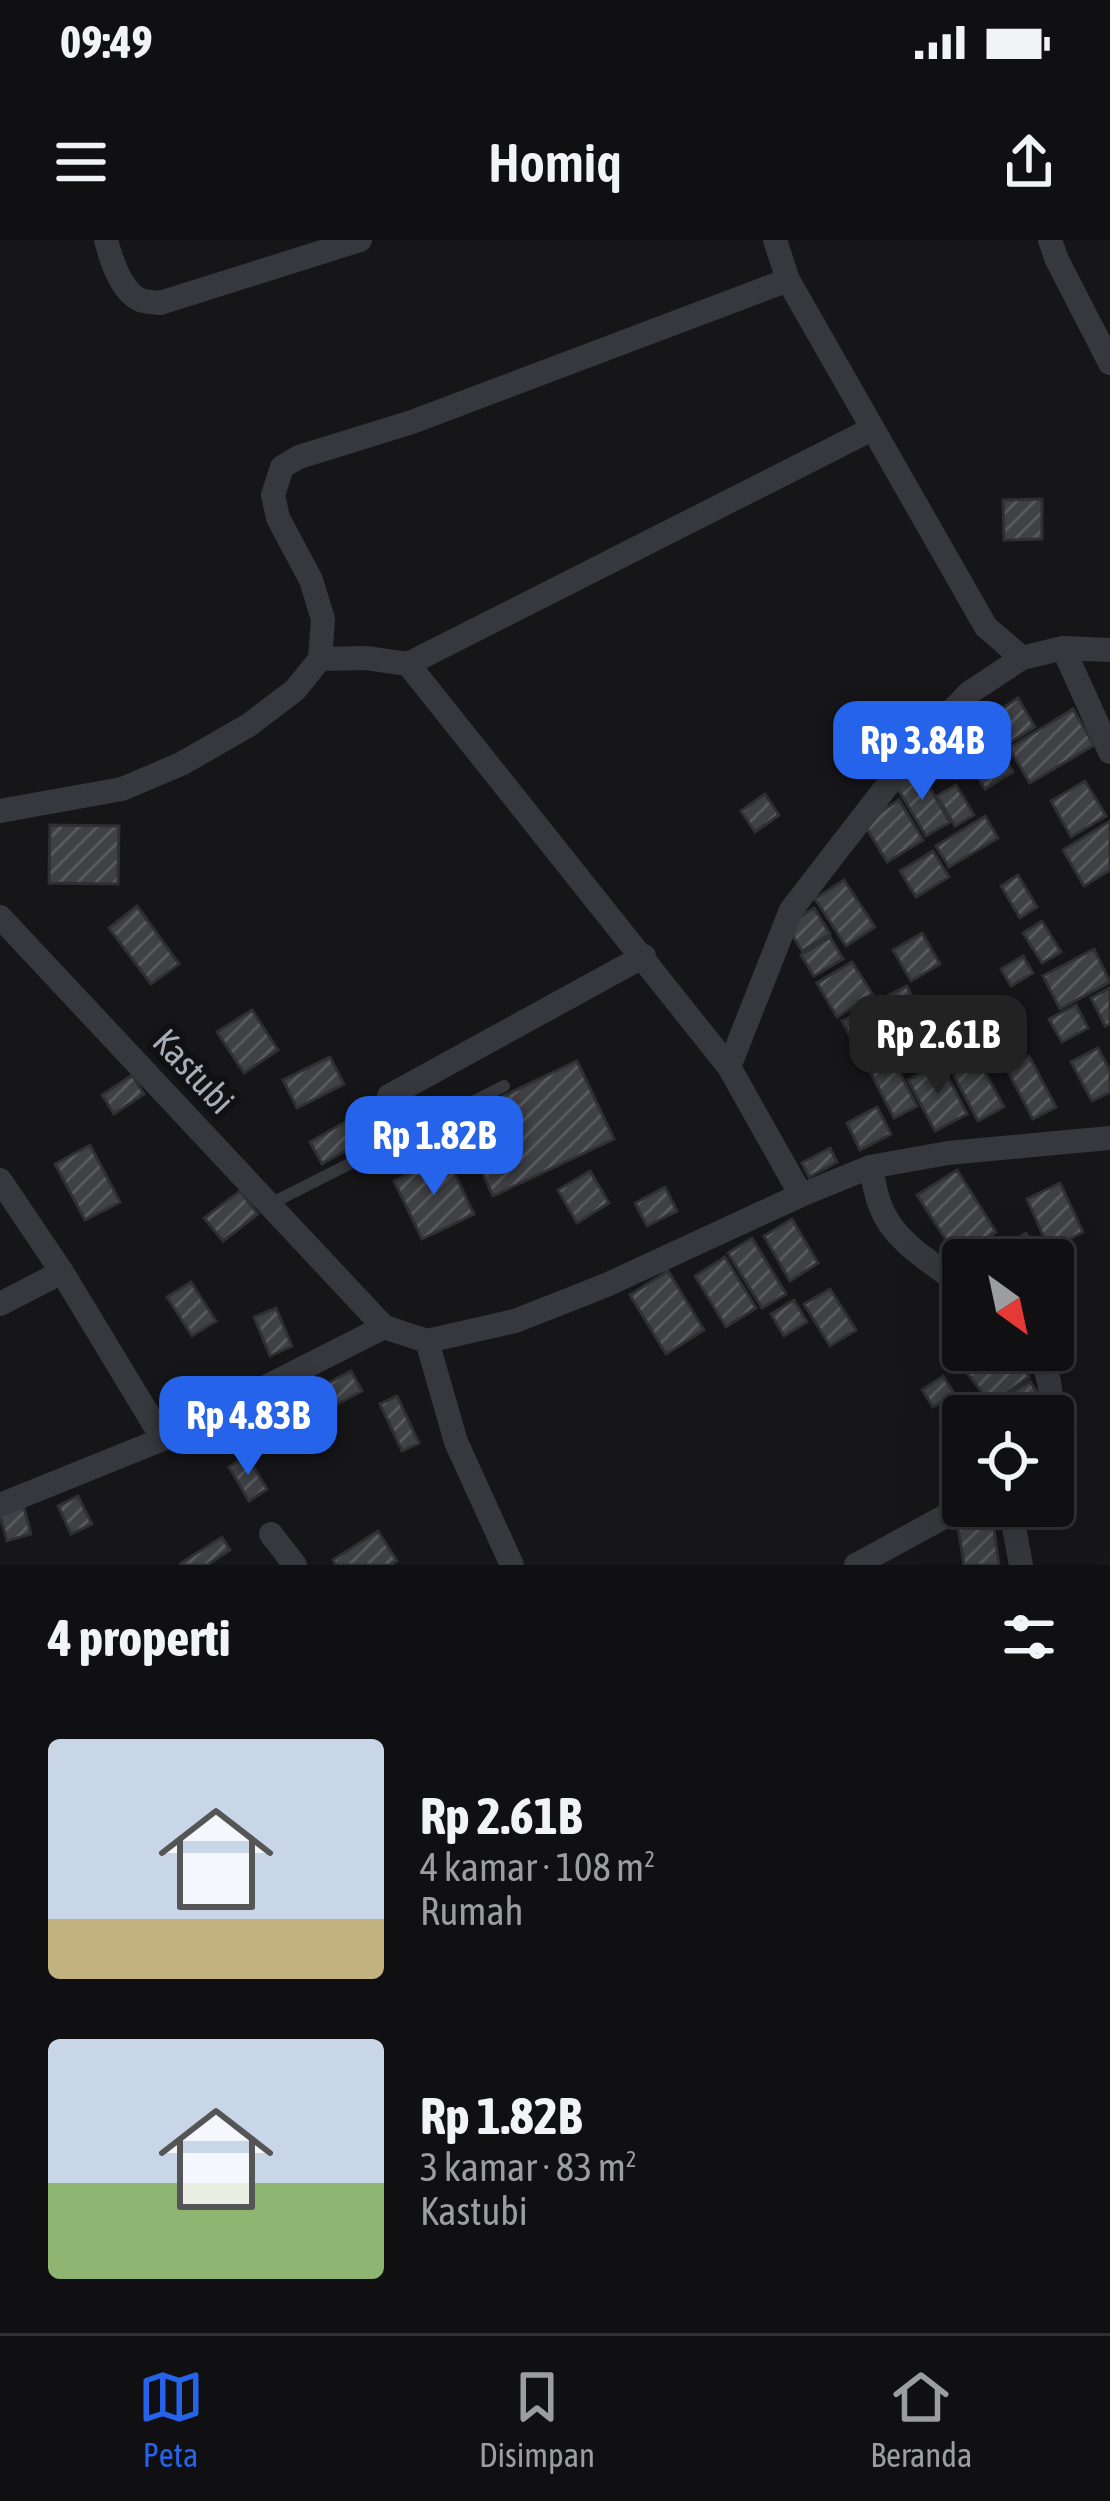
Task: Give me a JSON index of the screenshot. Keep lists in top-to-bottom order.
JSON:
{
  "streets": {
    "street": ["Kastubi"]
  },
  "north": "bottom right",
  "page": {
    "status": "09:49",
    "header": "Homiq",
    "price": [
      "Rp 3.84B",
      "Rp 2.61B",
      "Rp 1.82B",
      "Rp 4.83B"
    ],
    "heading": "4 properti",
    "list": [
      {
        "name": "Rp 2.61B",
        "note": "4 kamar · 108 m² · Rumah"
      },
      {
        "name": "Rp 1.82B",
        "note": "3 kamar · 83 m² · Kastubi"
      }
    ],
    "tabs": ["Peta", "Disimpan", "Beranda"]
  }
}
